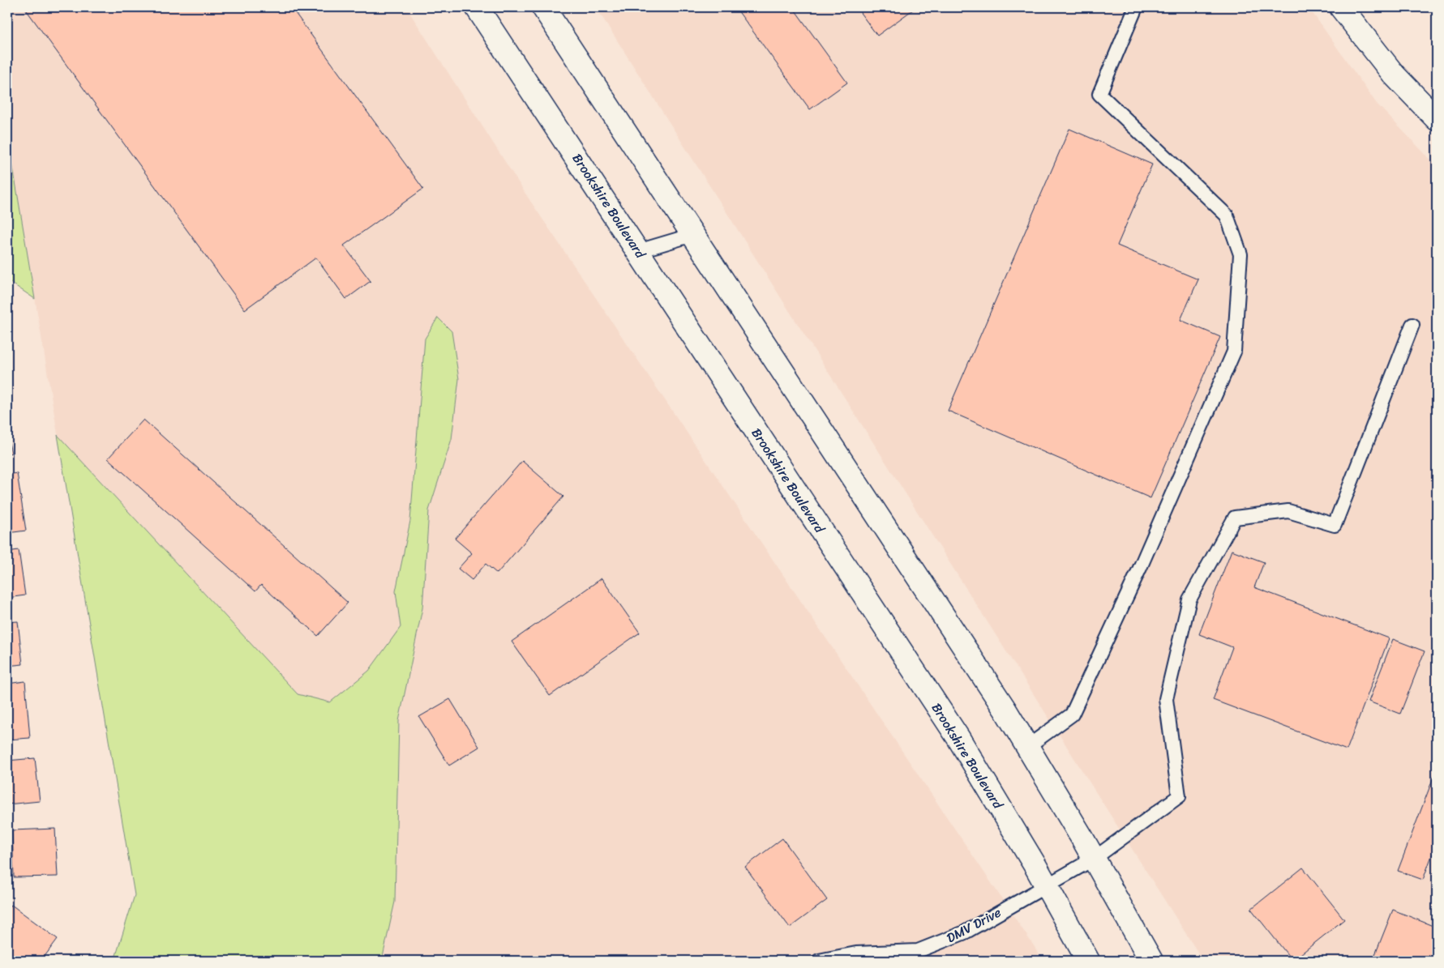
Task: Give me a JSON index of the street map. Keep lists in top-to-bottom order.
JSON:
{
  "streets": {
    "main road": ["Brookshire Boulevard"],
    "lane": ["DMV Drive"]
  },
  "crossings": [
    ["Brookshire Boulevard", "DMV Drive"]
  ]
}
